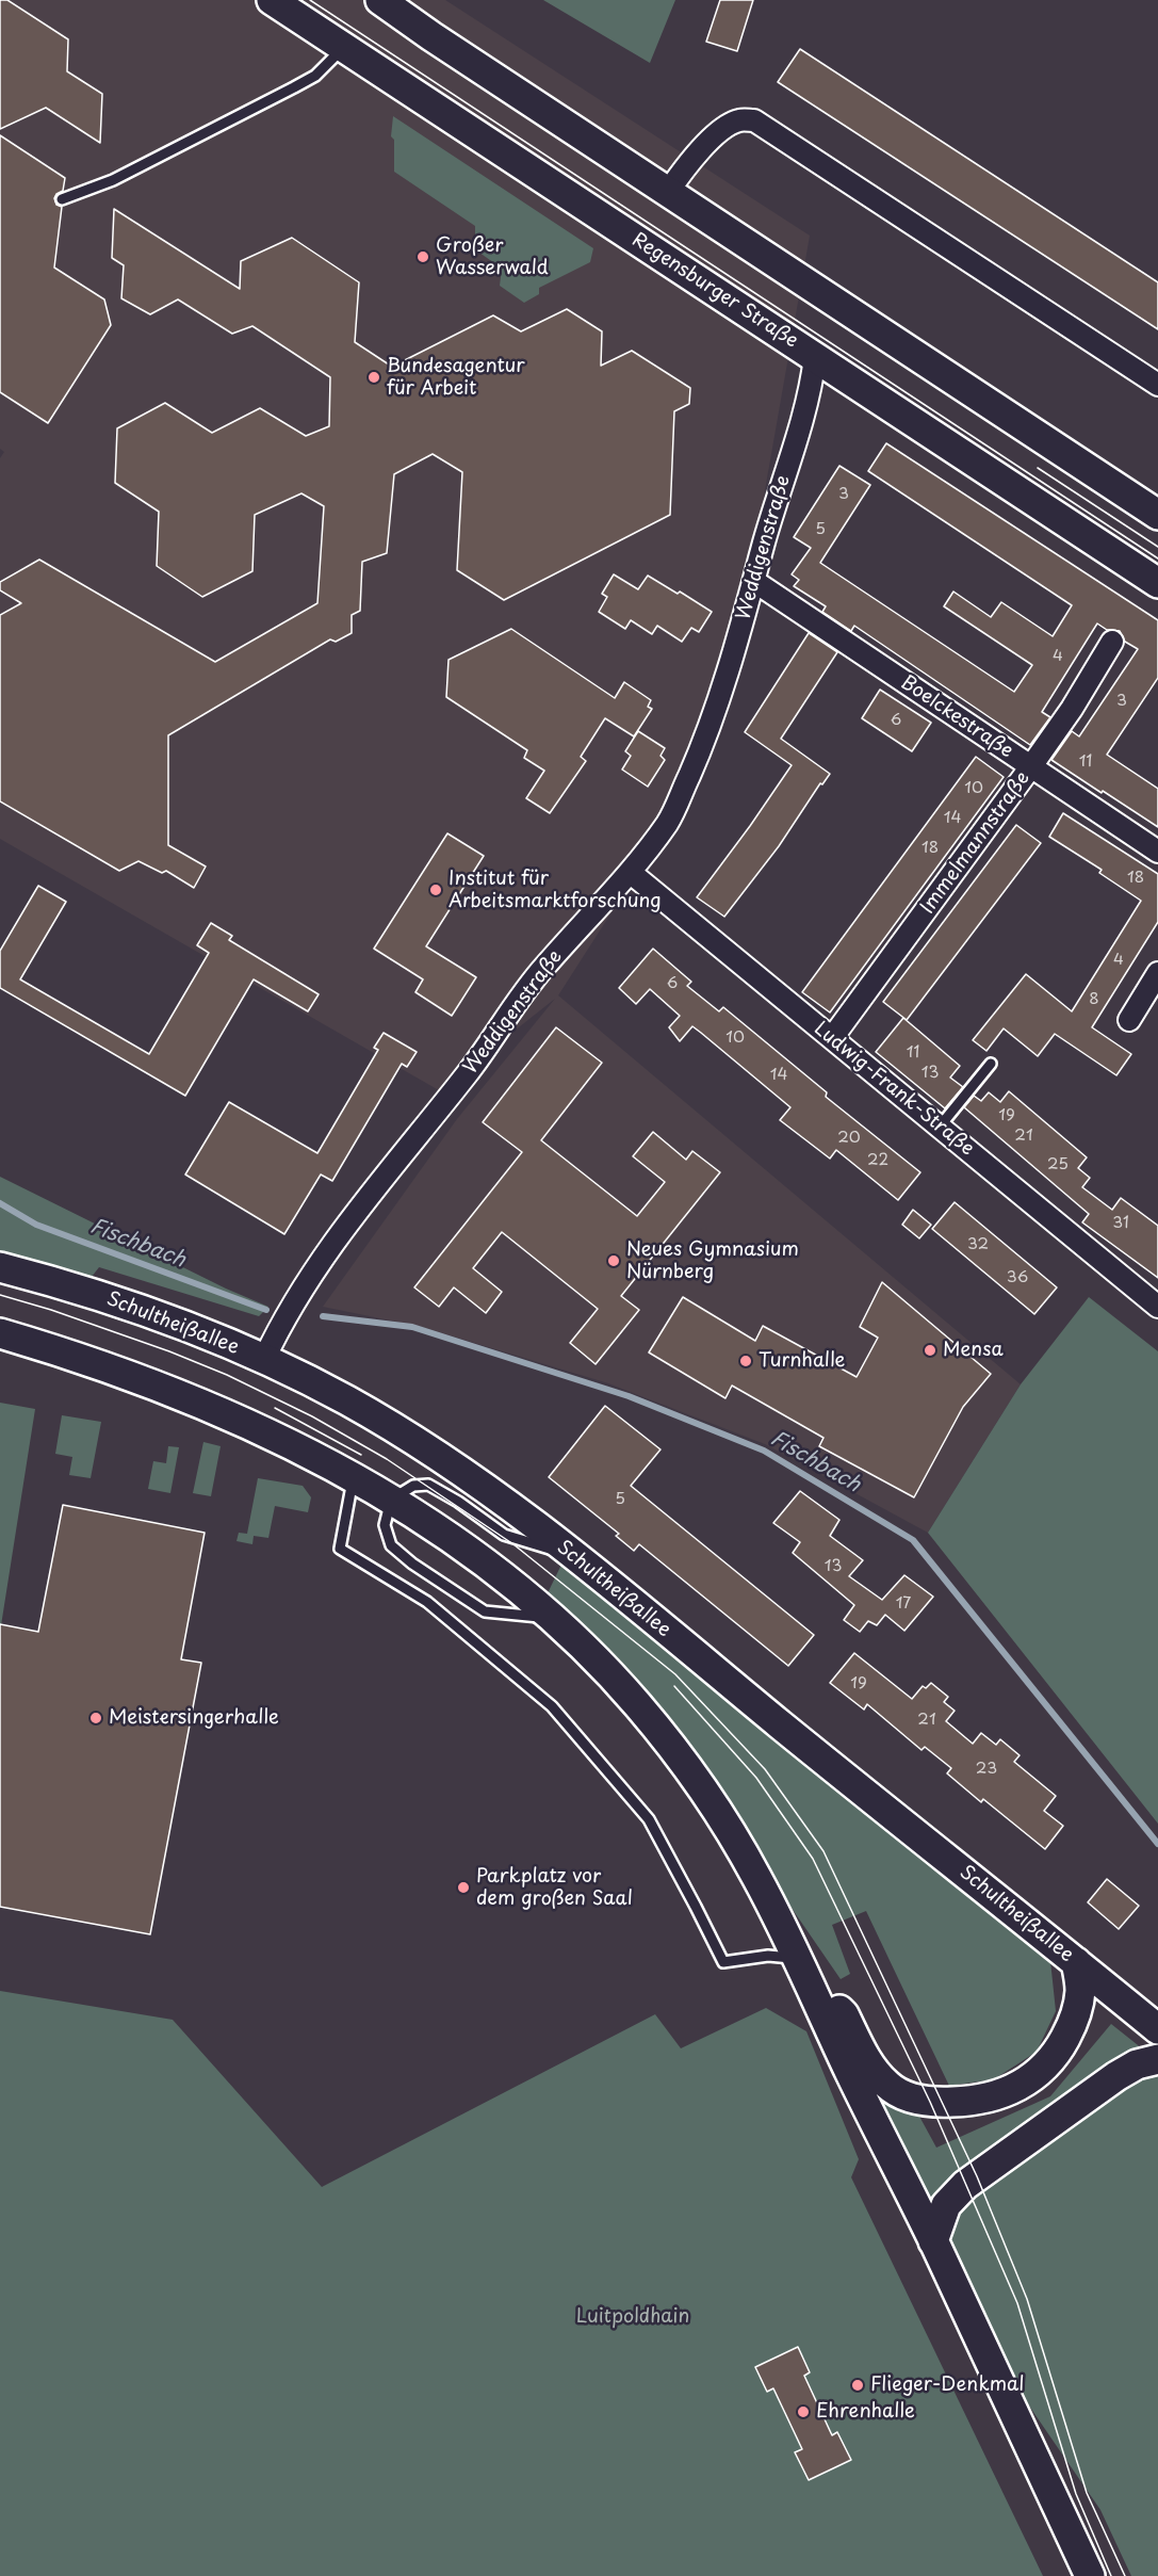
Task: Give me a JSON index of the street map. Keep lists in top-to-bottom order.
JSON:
{
  "streets": {
    "main road": ["Regensburger Straße", "Schultheißallee"],
    "street": [
      "Weddigenstraße",
      "Boelckestraße",
      "Immelmannstraße",
      "Ludwig-Frank-Straße"
    ]
  },
  "crossings": [
    ["Regensburger Straße", "Weddigenstraße"],
    ["Weddigenstraße", "Boelckestraße"],
    ["Weddigenstraße", "Ludwig-Frank-Straße"],
    ["Weddigenstraße", "Schultheißallee"],
    ["Boelckestraße", "Immelmannstraße"],
    ["Immelmannstraße", "Ludwig-Frank-Straße"]
  ],
  "water": ["Fischbach"],
  "parks": ["Luitpoldhain"],
  "places": [
    "Großer Wasserwald",
    "Bundesagentur für Arbeit",
    "Institut für Arbeitsmarktforschung",
    "Neues Gymnasium Nürnberg",
    "Mensa",
    "Turnhalle",
    "Meistersingerhalle",
    "Parkplatz vor dem großen Saal",
    "Flieger-Denkmal",
    "Ehrenhalle"
  ],
  "house_numbers": [
    "3",
    "5",
    "4",
    "3",
    "6",
    "11",
    "10",
    "14",
    "18",
    "18",
    "4",
    "6",
    "8",
    "10",
    "11",
    "13",
    "14",
    "19",
    "21",
    "20",
    "22",
    "25",
    "31",
    "32",
    "36",
    "5",
    "13",
    "17",
    "19",
    "21",
    "23"
  ]
}
